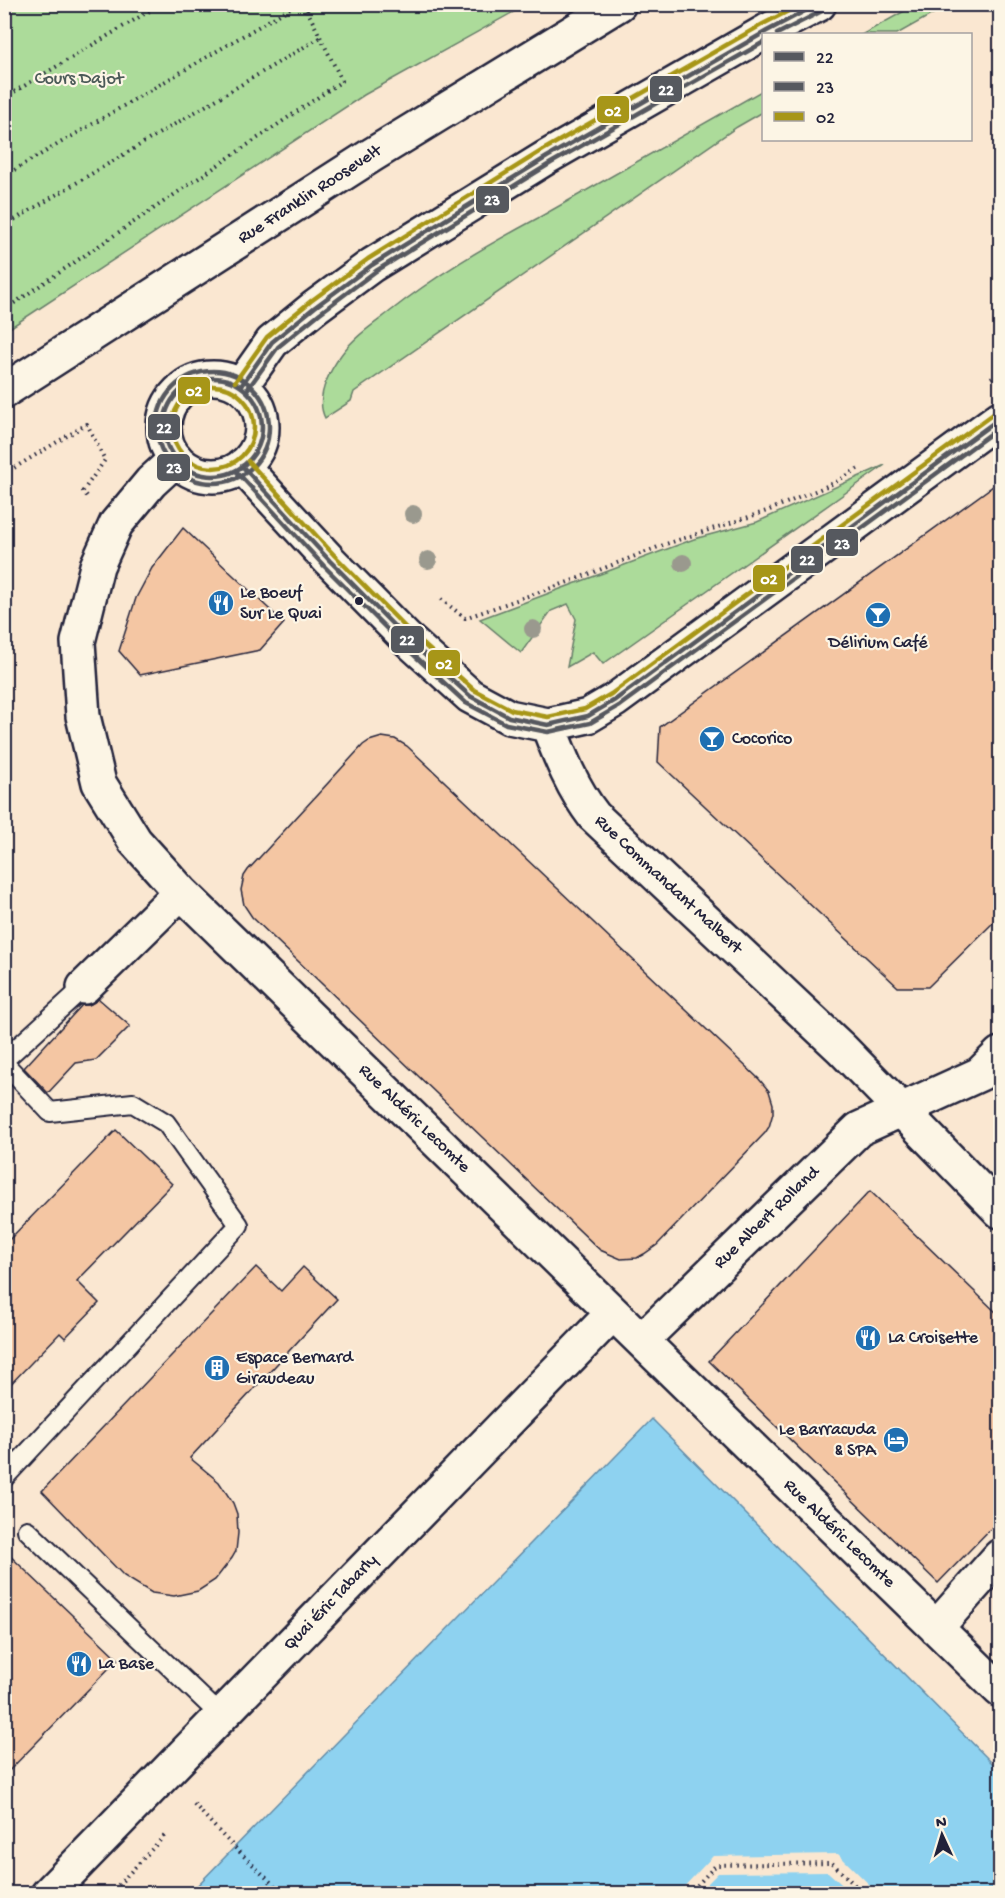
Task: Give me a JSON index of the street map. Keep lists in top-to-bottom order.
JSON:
{
  "streets": {
    "street": [
      "Rue Franklin Roosevelt",
      "Rue Commandant Malbert",
      "Rue Aldéric Lecomte",
      "Rue Albert Rolland",
      "Quai Éric Tabarly"
    ]
  },
  "crossings": [
    ["Rue Commandant Malbert", "Rue Albert Rolland"],
    ["Rue Aldéric Lecomte", "Rue Albert Rolland"],
    ["Rue Aldéric Lecomte", "Quai Éric Tabarly"]
  ],
  "parks": ["Cours Dajot"],
  "places": {
    "restaurant": ["Le Boeuf Sur Le Quai", "La Croisette", "La Base"],
    "bar": ["Délirium Café", "Cocorico"],
    "building": ["Espace Bernard Giraudeau"],
    "hotel": ["Le Barracuda & SPA"]
  },
  "lines": ["transit line 22", "transit line 02", "transit line 23"],
  "legend": ["22", "23", "02"],
  "north": "top"
}
